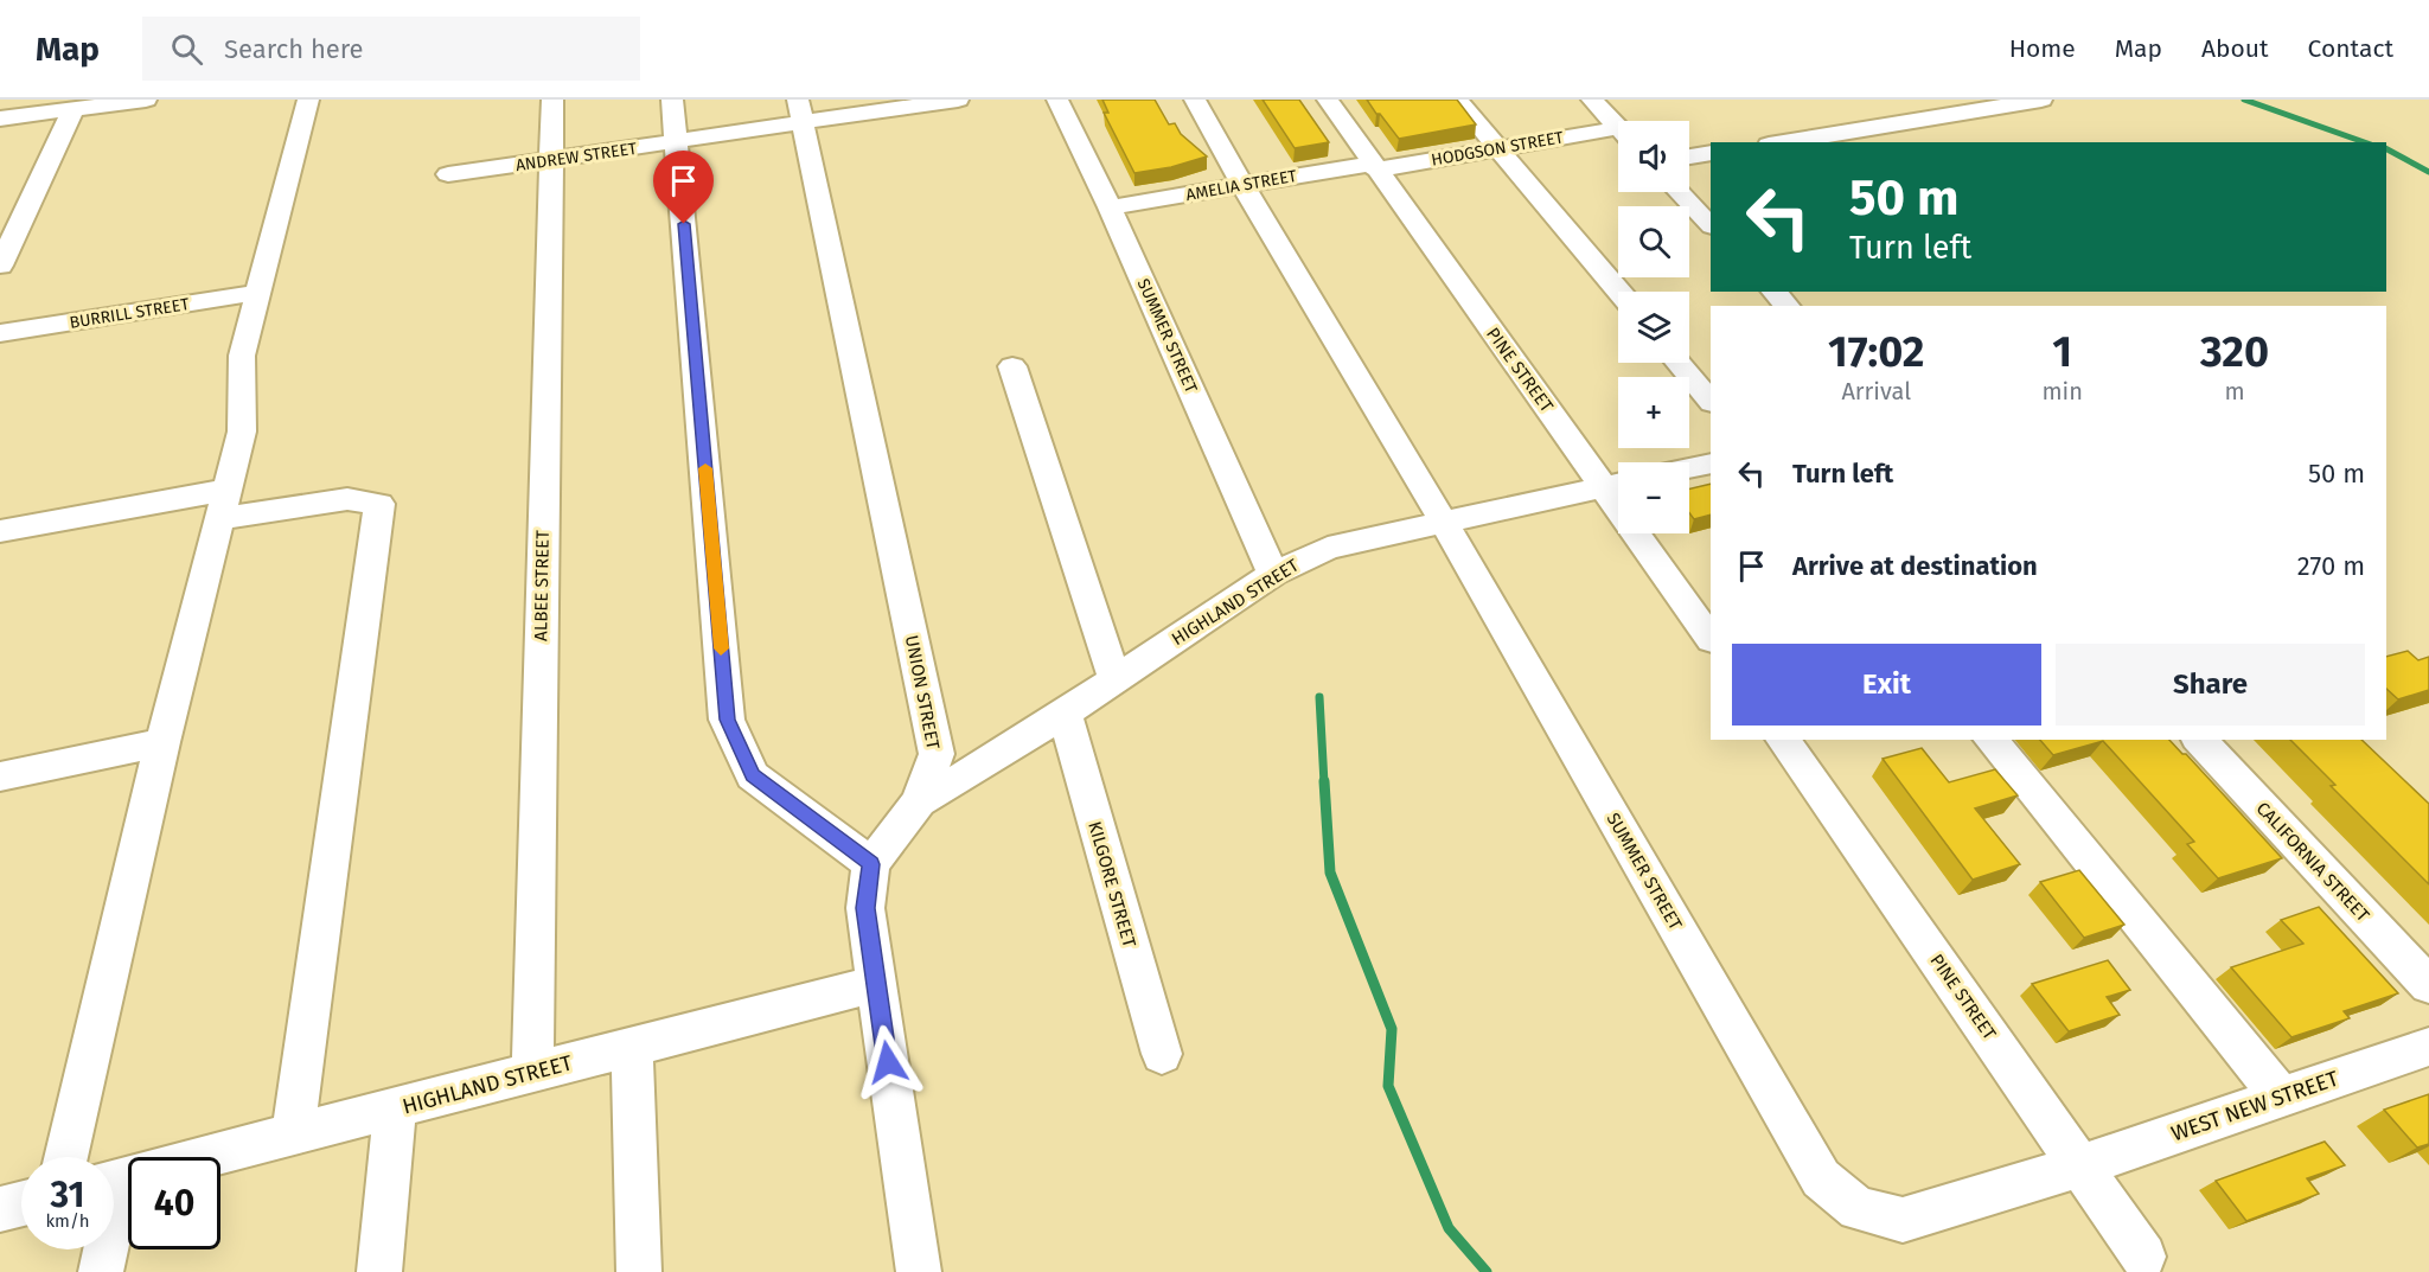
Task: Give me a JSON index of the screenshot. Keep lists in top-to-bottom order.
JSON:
{
  "streets": {
    "street": [
      "HODGSON STREET",
      "ANDREW STREET",
      "AMELIA STREET",
      "BURRILL STREET",
      "SUMMER STREET",
      "PINE STREET",
      "ALBEE STREET",
      "HIGHLAND STREET",
      "UNION STREET",
      "CALIFORNIA STREET",
      "KILGORE STREET",
      "WEST NEW STREET"
    ]
  },
  "crossings": [
    ["HODGSON STREET", "AMELIA STREET"],
    ["HODGSON STREET", "PINE STREET"],
    ["ANDREW STREET", "ALBEE STREET"],
    ["ANDREW STREET", "UNION STREET"],
    ["AMELIA STREET", "SUMMER STREET"],
    ["AMELIA STREET", "PINE STREET"],
    ["SUMMER STREET", "HIGHLAND STREET"],
    ["SUMMER STREET", "WEST NEW STREET"],
    ["PINE STREET", "HIGHLAND STREET"],
    ["PINE STREET", "WEST NEW STREET"],
    ["ALBEE STREET", "HIGHLAND STREET"],
    ["HIGHLAND STREET", "UNION STREET"],
    ["HIGHLAND STREET", "KILGORE STREET"]
  ],
  "page": {
    "header": "Map",
    "search": "Search here",
    "nav": [
      "Home",
      "Map",
      "About",
      "Contact"
    ],
    "map_buttons": ["+", "−"],
    "turn": ["50 m", "Turn left"],
    "eta": [
      "17:02",
      "Arrival",
      "1",
      "min",
      "320",
      "m"
    ],
    "list": [
      {
        "name": "Turn left",
        "value": "50 m"
      },
      {
        "name": "Arrive at destination",
        "value": "270 m"
      }
    ],
    "buttons": ["Exit", "Share"],
    "speed": "31 km/h",
    "limit": "40"
  }
}
